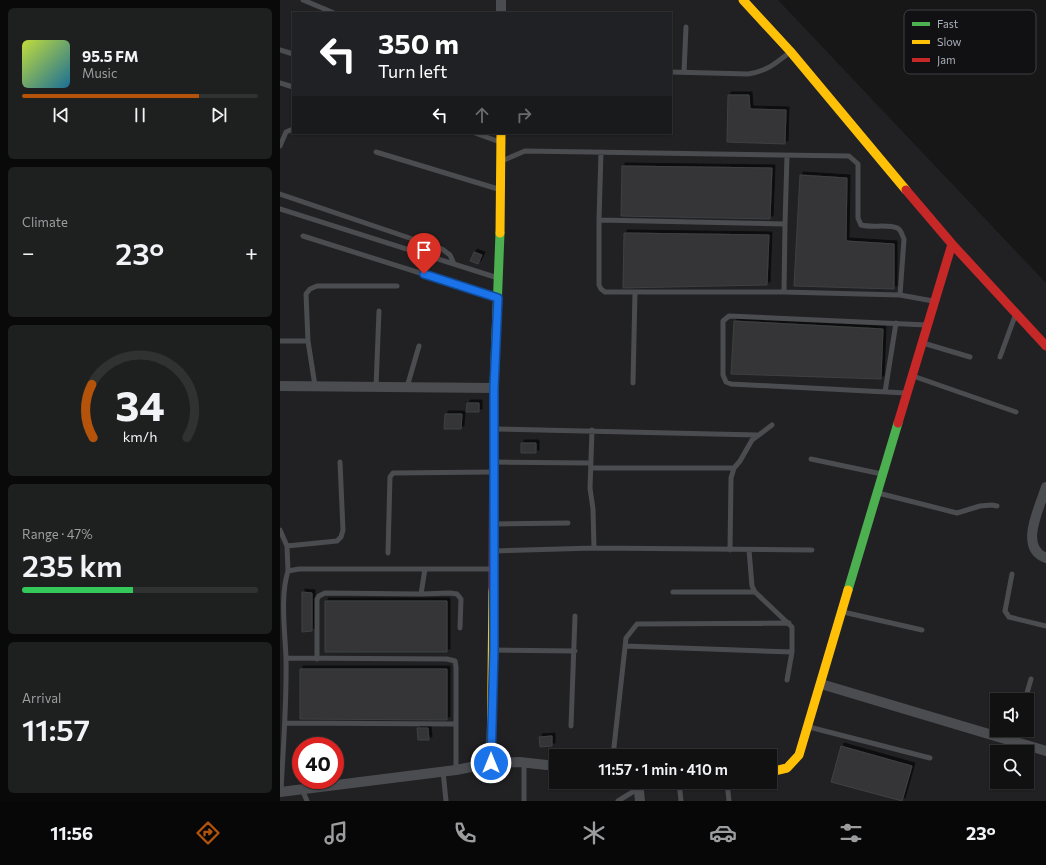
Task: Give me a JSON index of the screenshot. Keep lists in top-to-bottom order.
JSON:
{
  "legend": ["Fast", "Slow", "Jam"],
  "page": {
    "turn": ["350 m", "Turn left"],
    "song": ["95.5 FM", "Music"],
    "tile": [
      "Climate",
      ["Range · 47%", "235 km"],
      ["Arrival", "11:57"]
    ],
    "heat": ["−", "23°", "+"],
    "limit": "40",
    "trip": "11:57 · 1 min · 410 m",
    "tabs": ["11:56", "23°"],
    "gauge": ["34", "km/h"]
  }
}
